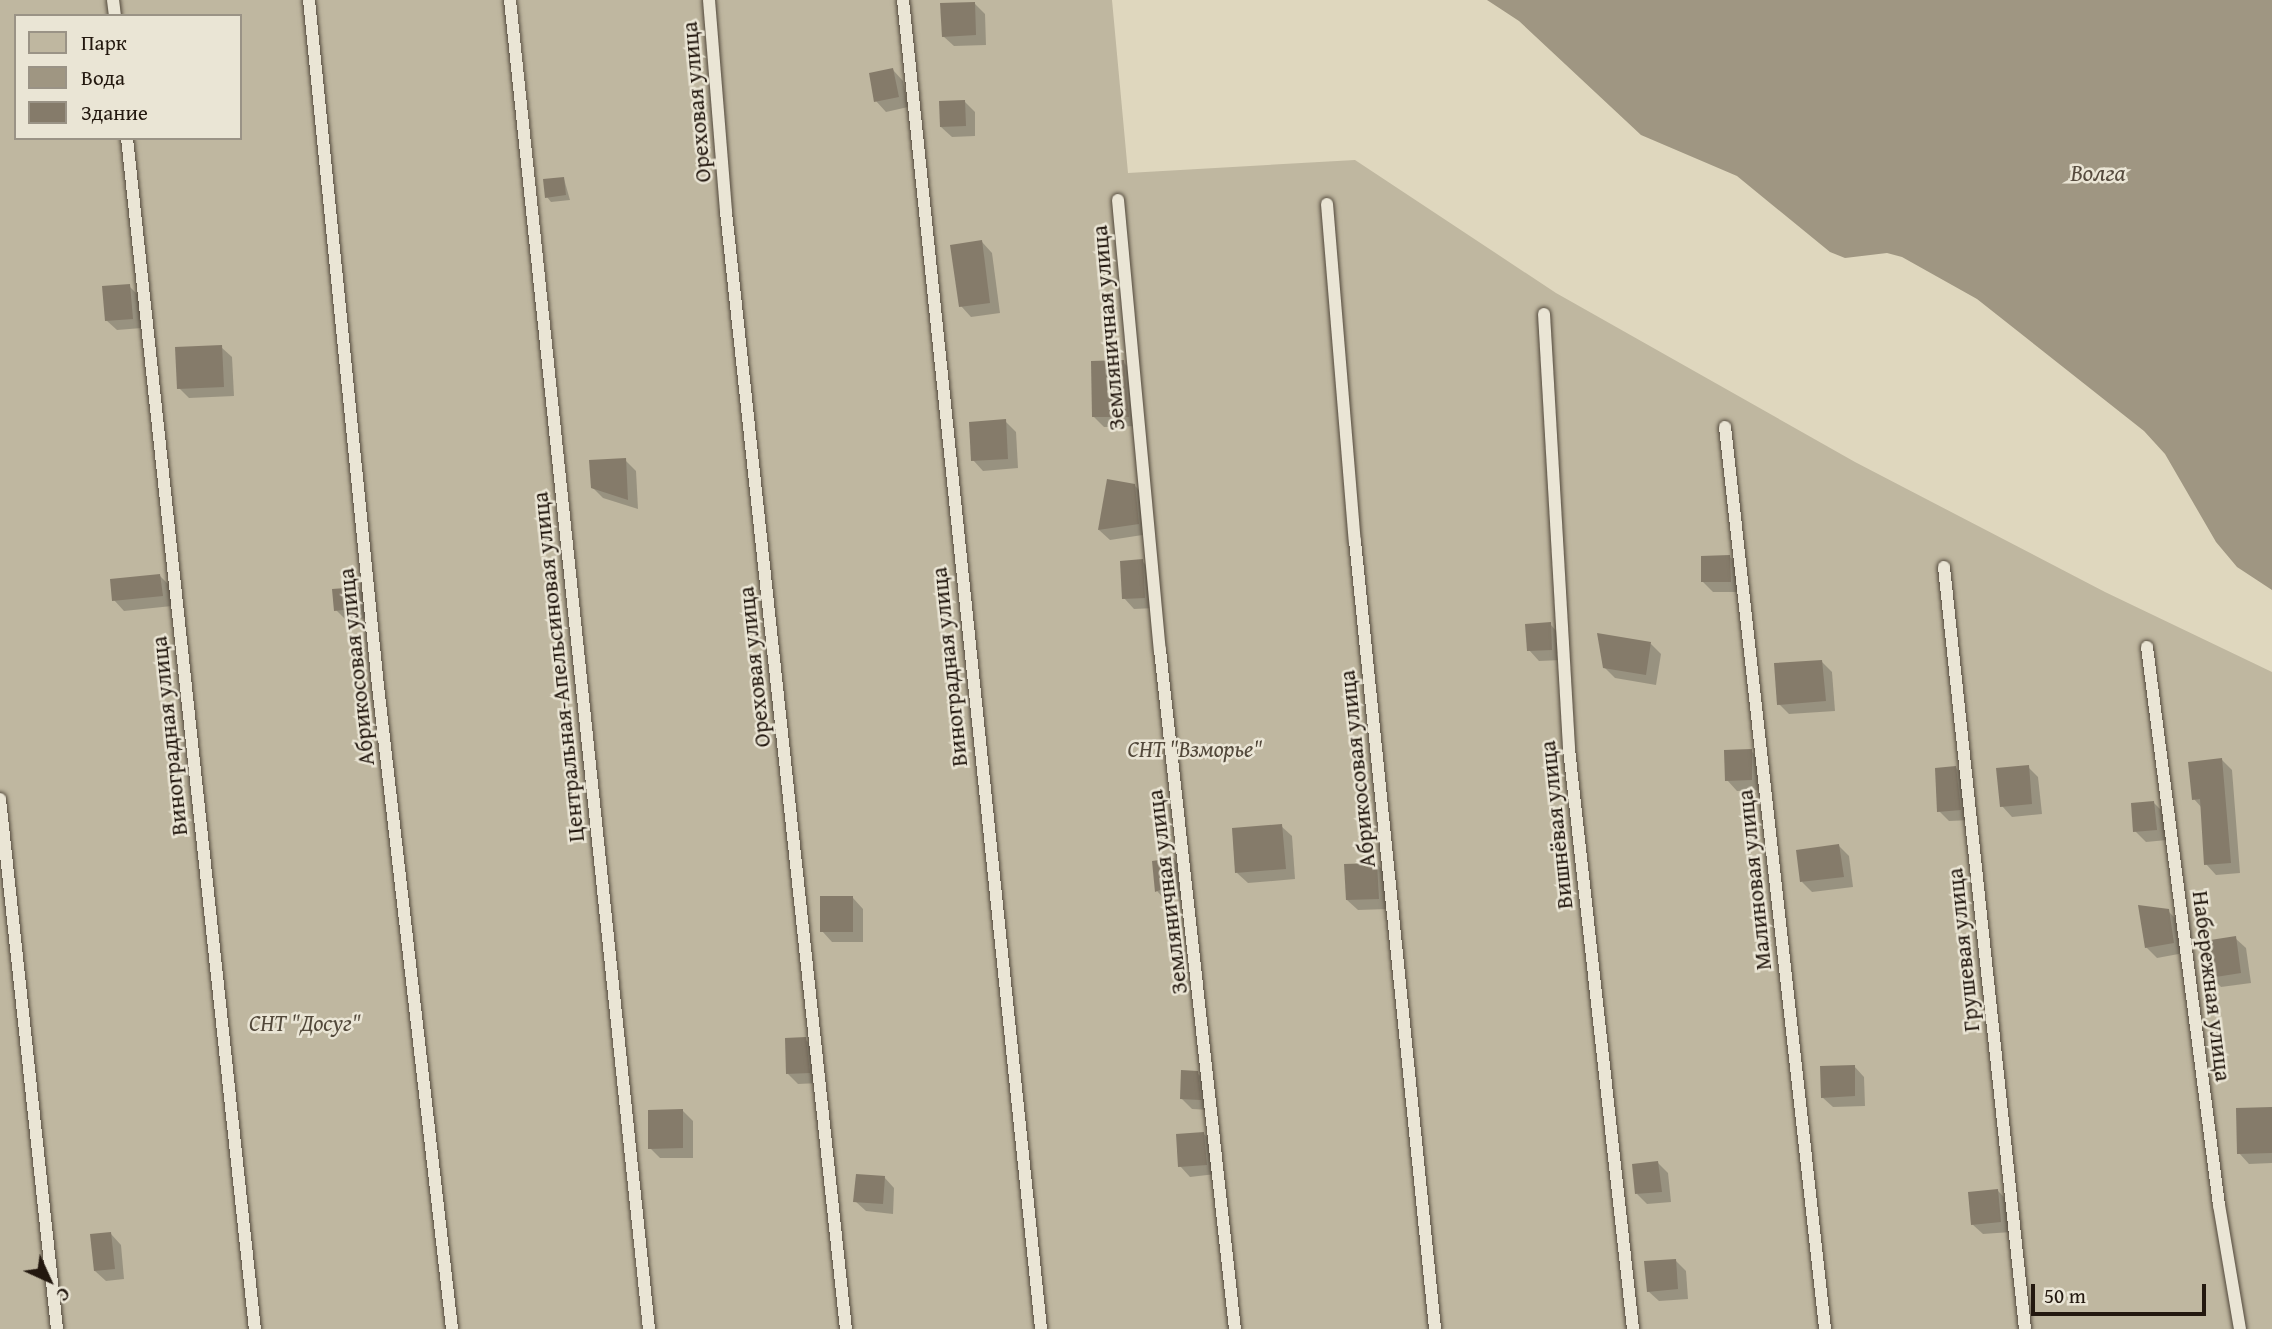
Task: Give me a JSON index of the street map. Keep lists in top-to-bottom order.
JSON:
{
  "streets": {
    "lane": [
      "Ореховая улица",
      "Земляничная улица",
      "Абрикосовая улица",
      "Центральная-Апельсиновая улица",
      "Виноградная улица",
      "Вишнёвая улица",
      "Малиновая улица",
      "Грушевая улица",
      "Набережная улица"
    ]
  },
  "water": ["Волга"],
  "parks": ["СНТ \"Взморье\"", "СНТ \"Досуг\""],
  "legend": ["Парк", "Вода", "Здание"],
  "scale_bar": "50 m",
  "north": "bottom right"
}
